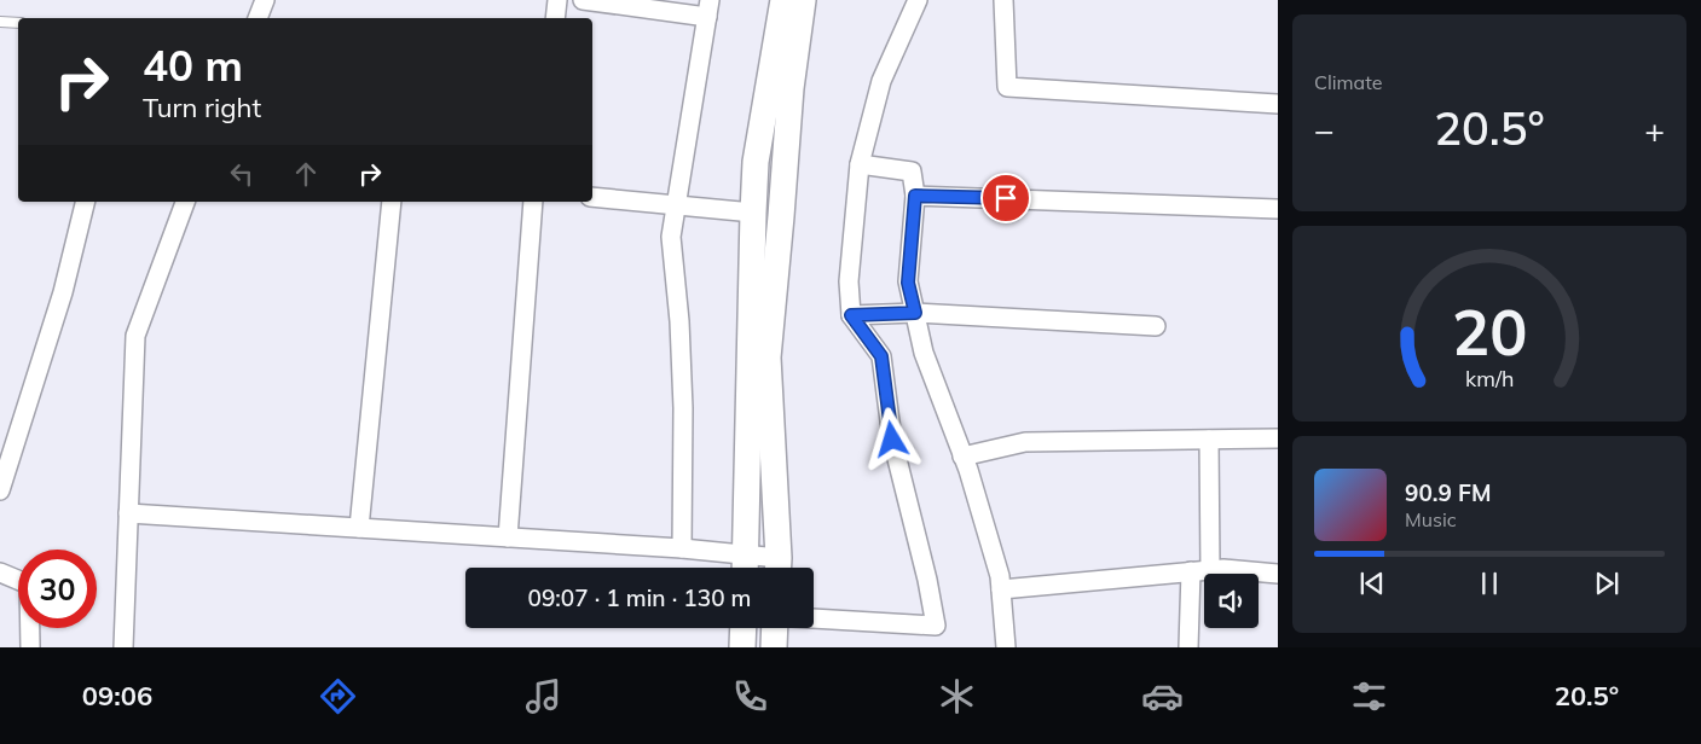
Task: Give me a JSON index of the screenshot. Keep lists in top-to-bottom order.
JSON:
{
  "page": {
    "tile": "Climate",
    "turn": ["40 m", "Turn right"],
    "heat": ["−", "20.5°", "+"],
    "song": ["90.9 FM", "Music"],
    "limit": "30",
    "trip": "09:07 · 1 min · 130 m",
    "tabs": ["09:06", "20.5°"],
    "gauge": ["20", "km/h"]
  }
}
